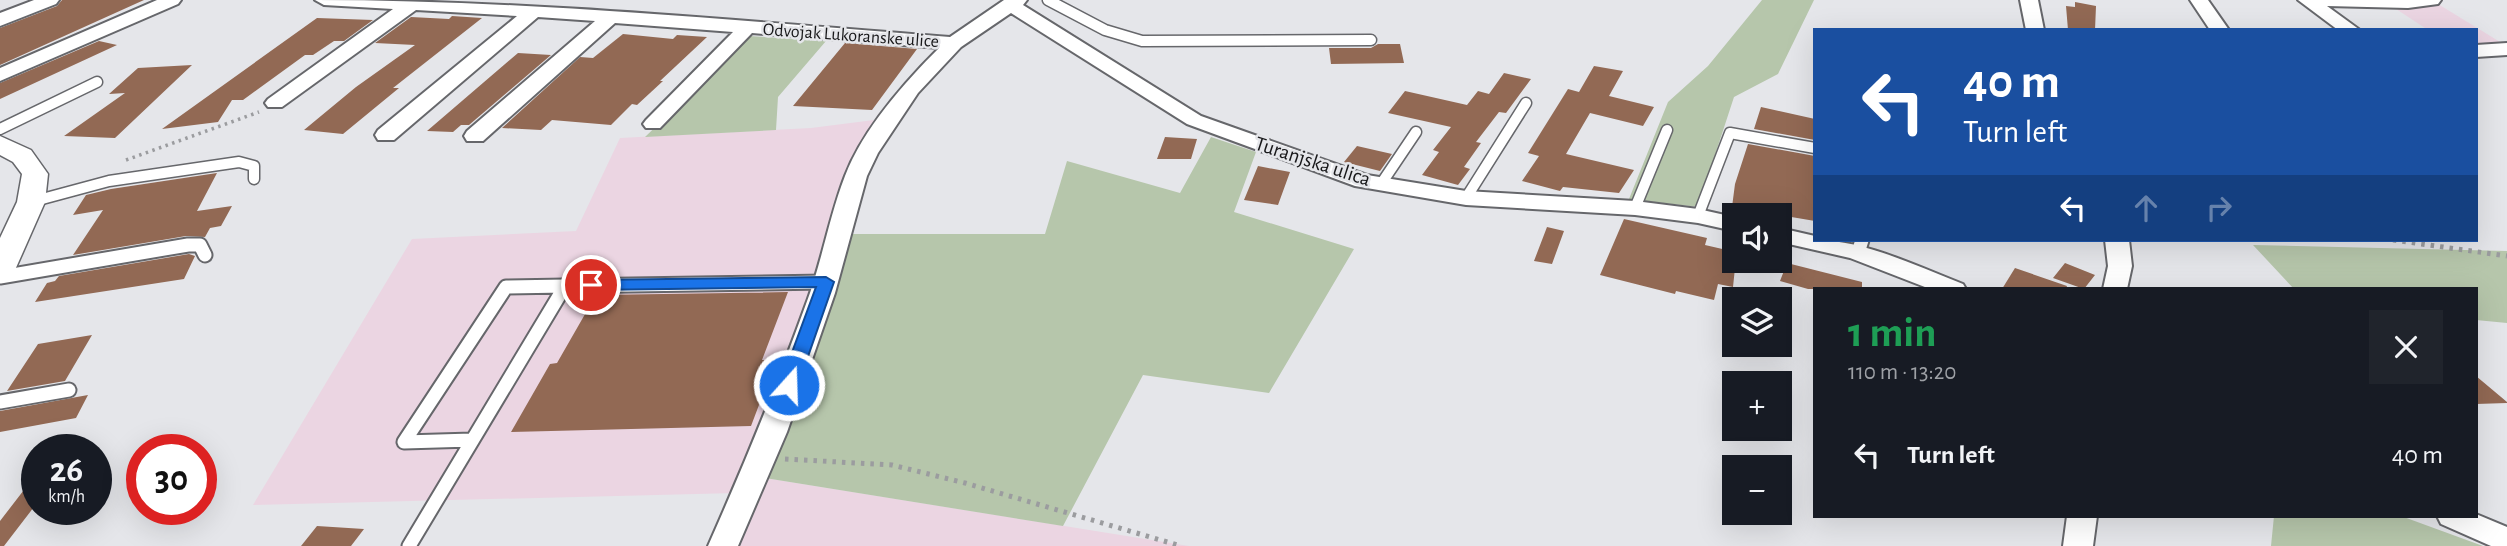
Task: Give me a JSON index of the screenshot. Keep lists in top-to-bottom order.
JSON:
{
  "streets": {
    "street": ["Odvojak Lukoranske ulice", "Turanjska ulica"]
  },
  "page": {
    "turn": ["40 m", "Turn left"],
    "map_buttons": ["+", "−"],
    "heading": ["1 min", "110 m · 13:20"],
    "list": [
      {
        "name": "Turn left",
        "value": "40 m"
      }
    ],
    "speed": "26 km/h",
    "limit": "30"
  }
}
